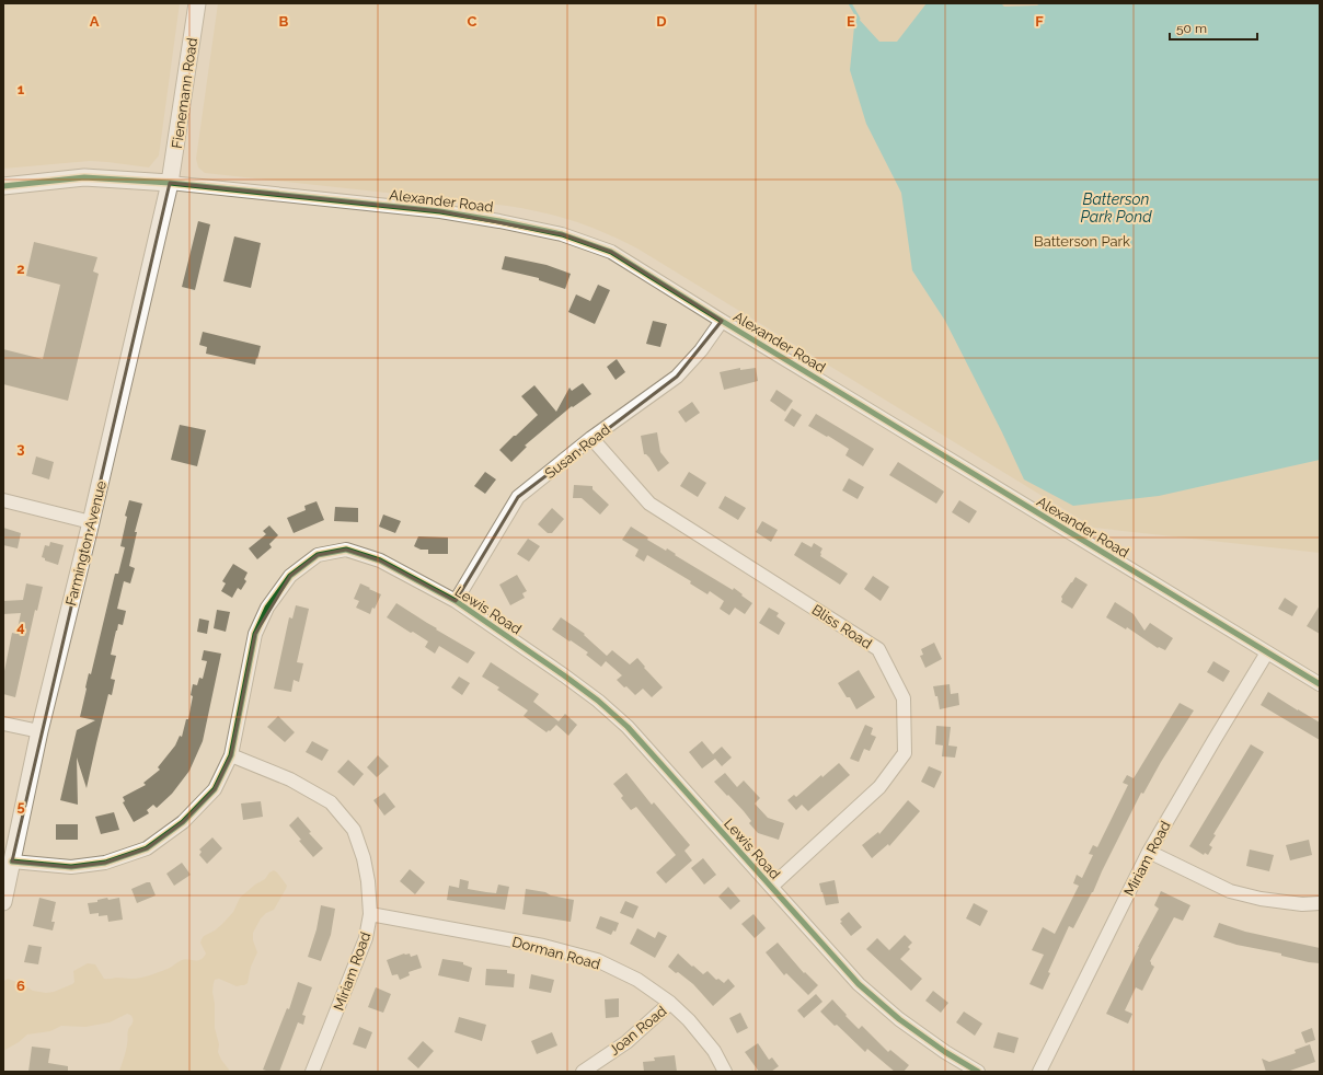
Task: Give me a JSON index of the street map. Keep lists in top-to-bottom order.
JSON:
{
  "streets": {
    "main road": ["Fienemann Road", "Farmington Avenue"],
    "street": [
      "Alexander Road",
      "Susan Road",
      "Lewis Road",
      "Bliss Road",
      "Miriam Road",
      "Dorman Road",
      "Joan Road"
    ]
  },
  "crossings": [
    ["Fienemann Road", "Alexander Road"],
    ["Fienemann Road", "Farmington Avenue"],
    ["Alexander Road", "Susan Road"],
    ["Alexander Road", "Farmington Avenue"],
    ["Alexander Road", "Miriam Road"],
    ["Susan Road", "Lewis Road"],
    ["Susan Road", "Bliss Road"],
    ["Farmington Avenue", "Lewis Road"],
    ["Lewis Road", "Bliss Road"],
    ["Lewis Road", "Miriam Road"],
    ["Miriam Road", "Dorman Road"],
    ["Dorman Road", "Joan Road"]
  ],
  "water": ["Batterson Park Pond"],
  "parks": ["Batterson Park"],
  "scale_bar": "50 m",
  "grid": {
    "columns": [
      "A",
      "B",
      "C",
      "D",
      "E",
      "F"
    ],
    "rows": [
      "1",
      "2",
      "3",
      "4",
      "5",
      "6"
    ]
  }
}
